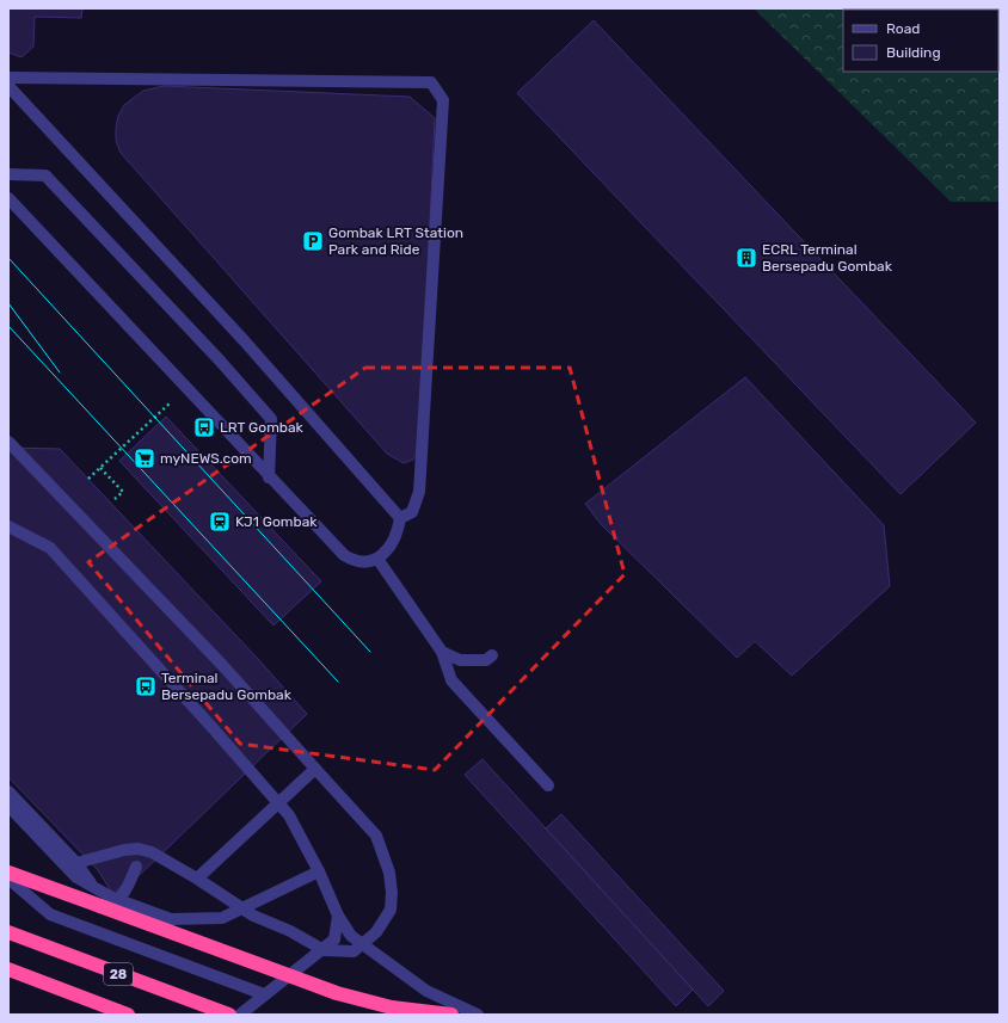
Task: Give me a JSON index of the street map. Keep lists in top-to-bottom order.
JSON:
{
  "streets": {
    "highway": ["28"]
  },
  "places": {
    "parking": ["Gombak LRT Station Park and Ride"],
    "building": ["ECRL Terminal Bersepadu Gombak"],
    "bus stop": ["LRT Gombak", "Terminal Bersepadu Gombak"],
    "supermarket": ["myNEWS.com"],
    "station": ["KJ1 Gombak"]
  },
  "legend": ["Road", "Building"]
}
